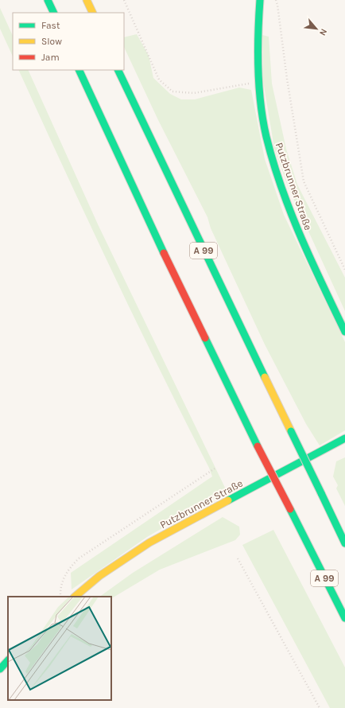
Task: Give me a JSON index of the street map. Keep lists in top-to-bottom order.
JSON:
{
  "streets": {
    "main road": ["Putzbrunner Straße", "A 99"]
  },
  "legend": ["Fast", "Slow", "Jam"],
  "north": "bottom right"
}
